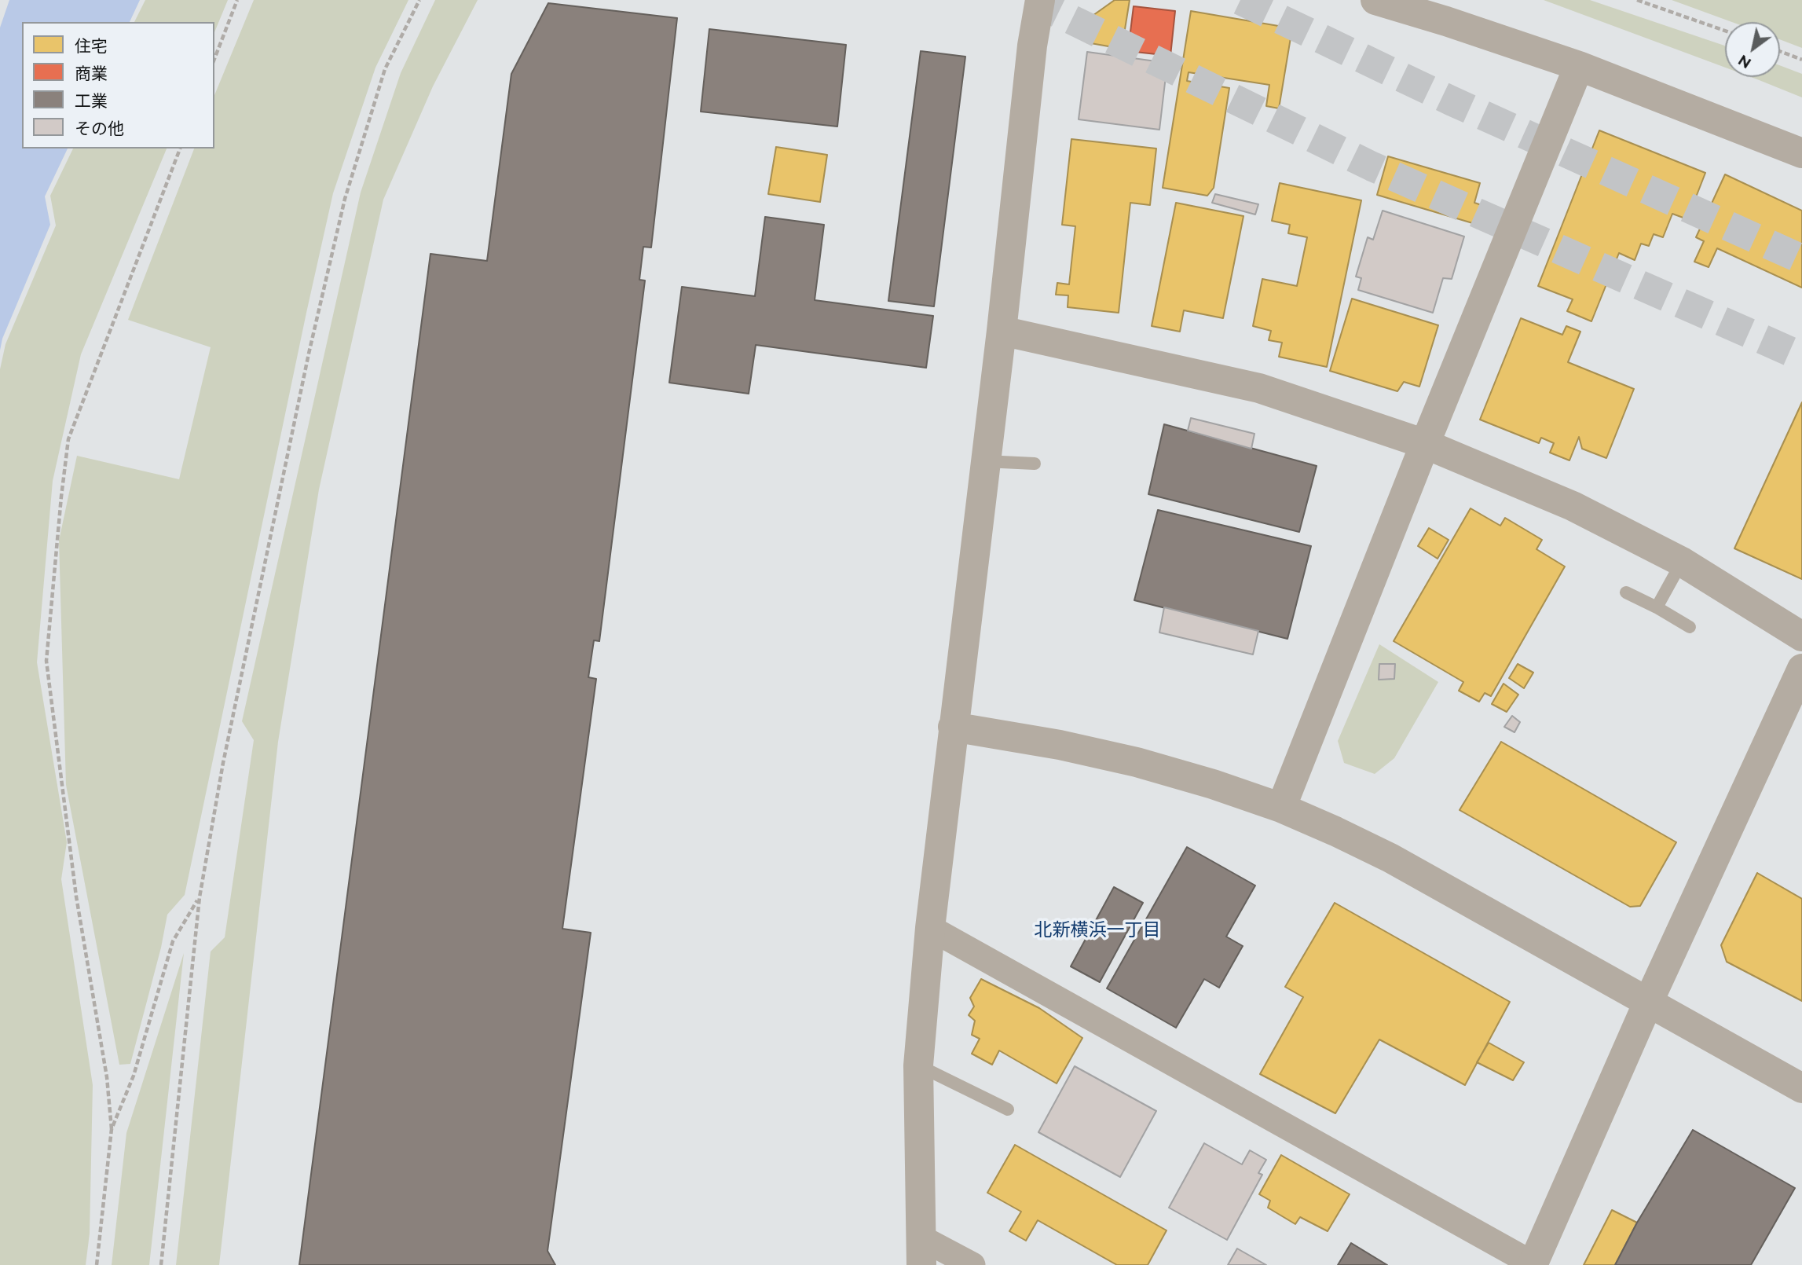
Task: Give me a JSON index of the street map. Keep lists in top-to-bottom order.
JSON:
{
  "districts": ["北新横浜一丁目"],
  "legend": [
    "住宅",
    "商業",
    "工業",
    "その他"
  ],
  "north": "bottom left"
}
